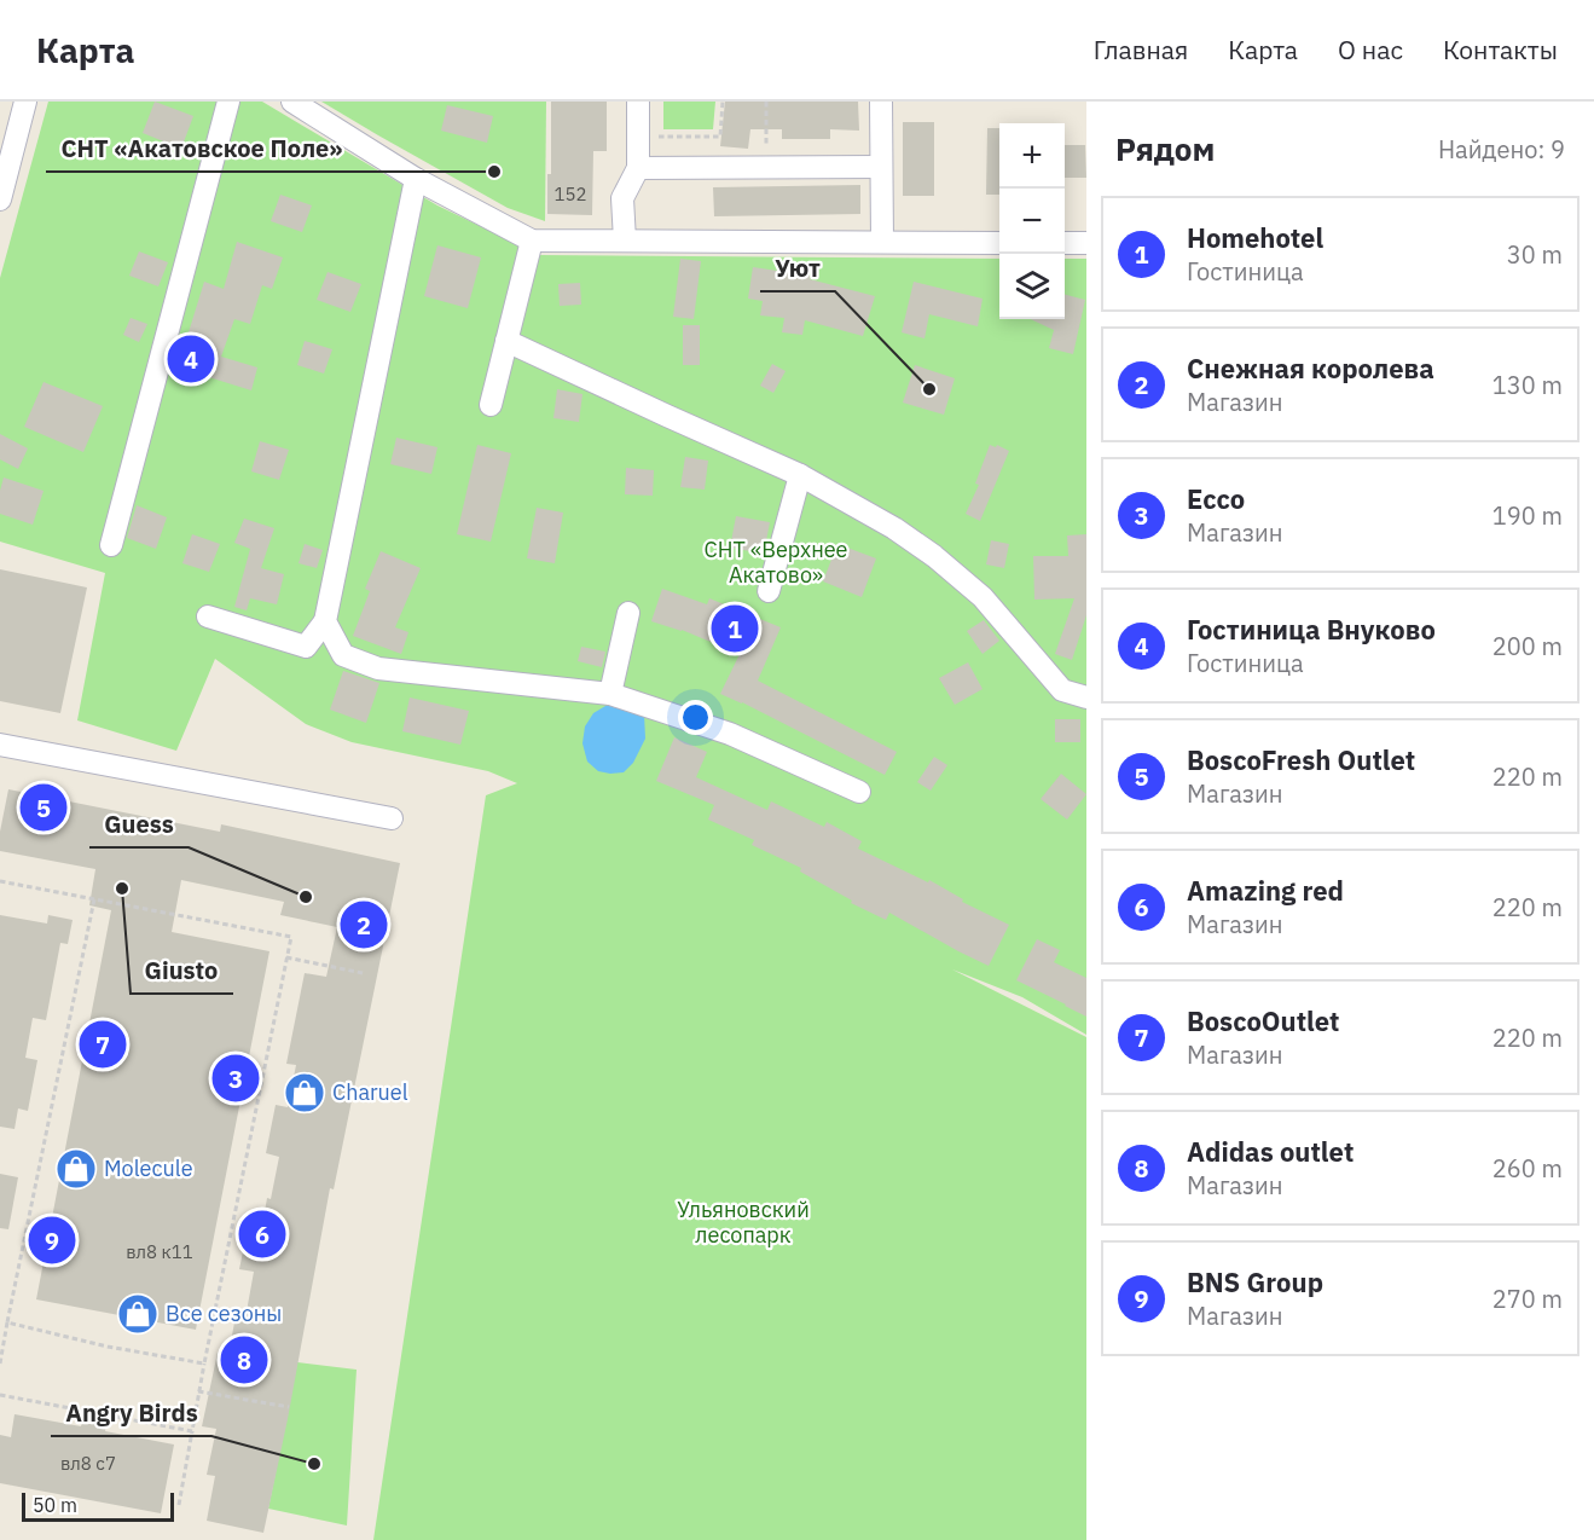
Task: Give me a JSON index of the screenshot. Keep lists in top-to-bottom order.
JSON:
{
  "parks": ["СНТ «Верхнее Акатово»", "Ульяновский лесопарк"],
  "places": {
    "other": [
      "СНТ «Акатовское Поле»",
      "Уют",
      "Giusto",
      "Guess",
      "Angry Birds"
    ],
    "shop": ["Charuel", "Molecule", "Все сезоны"]
  },
  "house_numbers": ["152", "вл8 к11", "вл8 с7"],
  "scale_bar": "50 m",
  "page": {
    "header": "Карта",
    "nav": [
      "Главная",
      "Карта",
      "О нас",
      "Контакты"
    ],
    "heading": ["Рядом", "Найдено: 9"],
    "map_buttons": ["+", "−"],
    "list": [
      {
        "mark": "1",
        "name": "Homehotel",
        "note": "Гостиница",
        "value": "30 m"
      },
      {
        "mark": "2",
        "name": "Снежная королева",
        "note": "Магазин",
        "value": "130 m"
      },
      {
        "mark": "3",
        "name": "Ecco",
        "note": "Магазин",
        "value": "190 m"
      },
      {
        "mark": "4",
        "name": "Гостиница Внуково",
        "note": "Гостиница",
        "value": "200 m"
      },
      {
        "mark": "5",
        "name": "BoscoFresh Outlet",
        "note": "Магазин",
        "value": "220 m"
      },
      {
        "mark": "6",
        "name": "Amazing red",
        "note": "Магазин",
        "value": "220 m"
      },
      {
        "mark": "7",
        "name": "BoscoOutlet",
        "note": "Магазин",
        "value": "220 m"
      },
      {
        "mark": "8",
        "name": "Adidas outlet",
        "note": "Магазин",
        "value": "260 m"
      },
      {
        "mark": "9",
        "name": "BNS Group",
        "note": "Магазин",
        "value": "270 m"
      }
    ],
    "pins": [
      "4",
      "1",
      "5",
      "2",
      "7",
      "3",
      "6",
      "9",
      "8"
    ],
    "scale": "50 m"
  }
}
